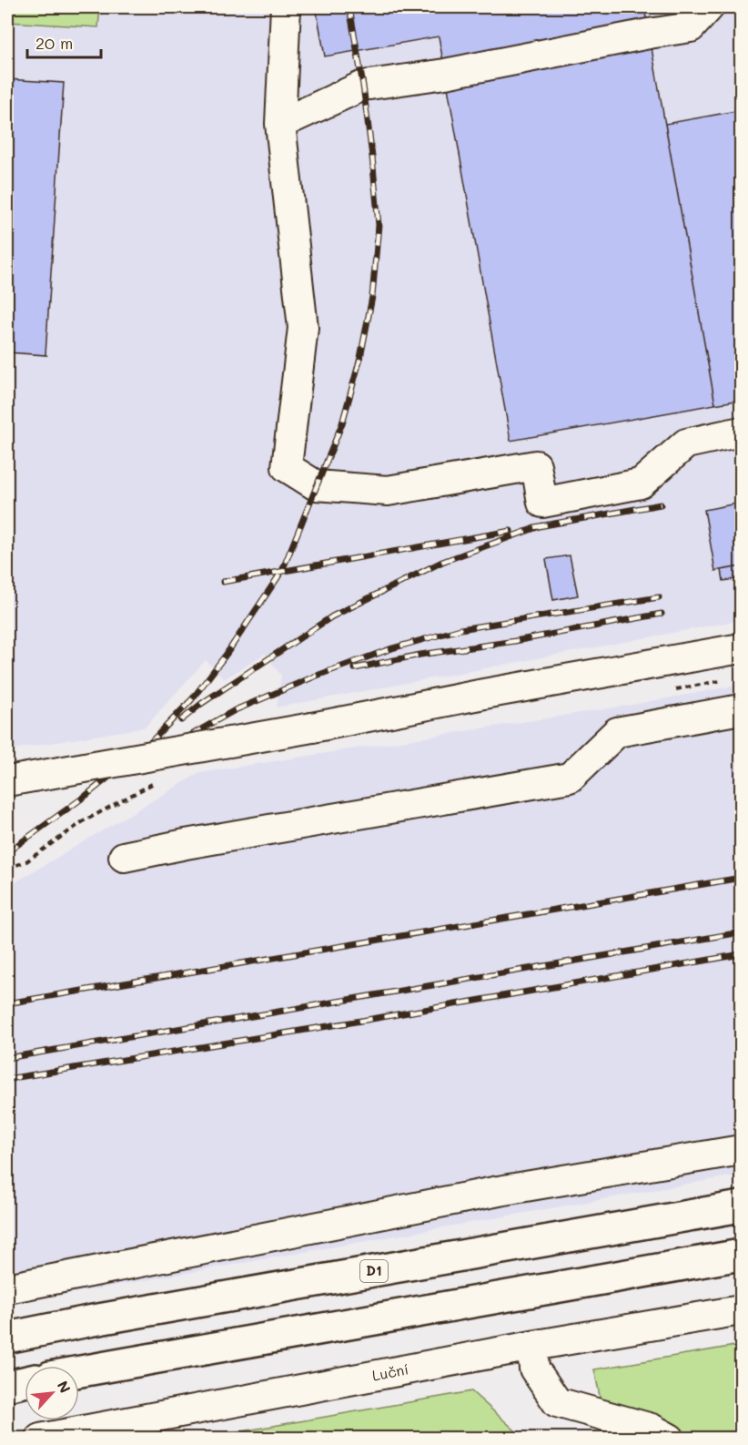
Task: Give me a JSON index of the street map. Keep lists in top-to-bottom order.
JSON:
{
  "streets": {
    "highway": ["D1"],
    "street": ["Luční"]
  },
  "scale_bar": "20 m",
  "north": "top right"
}
